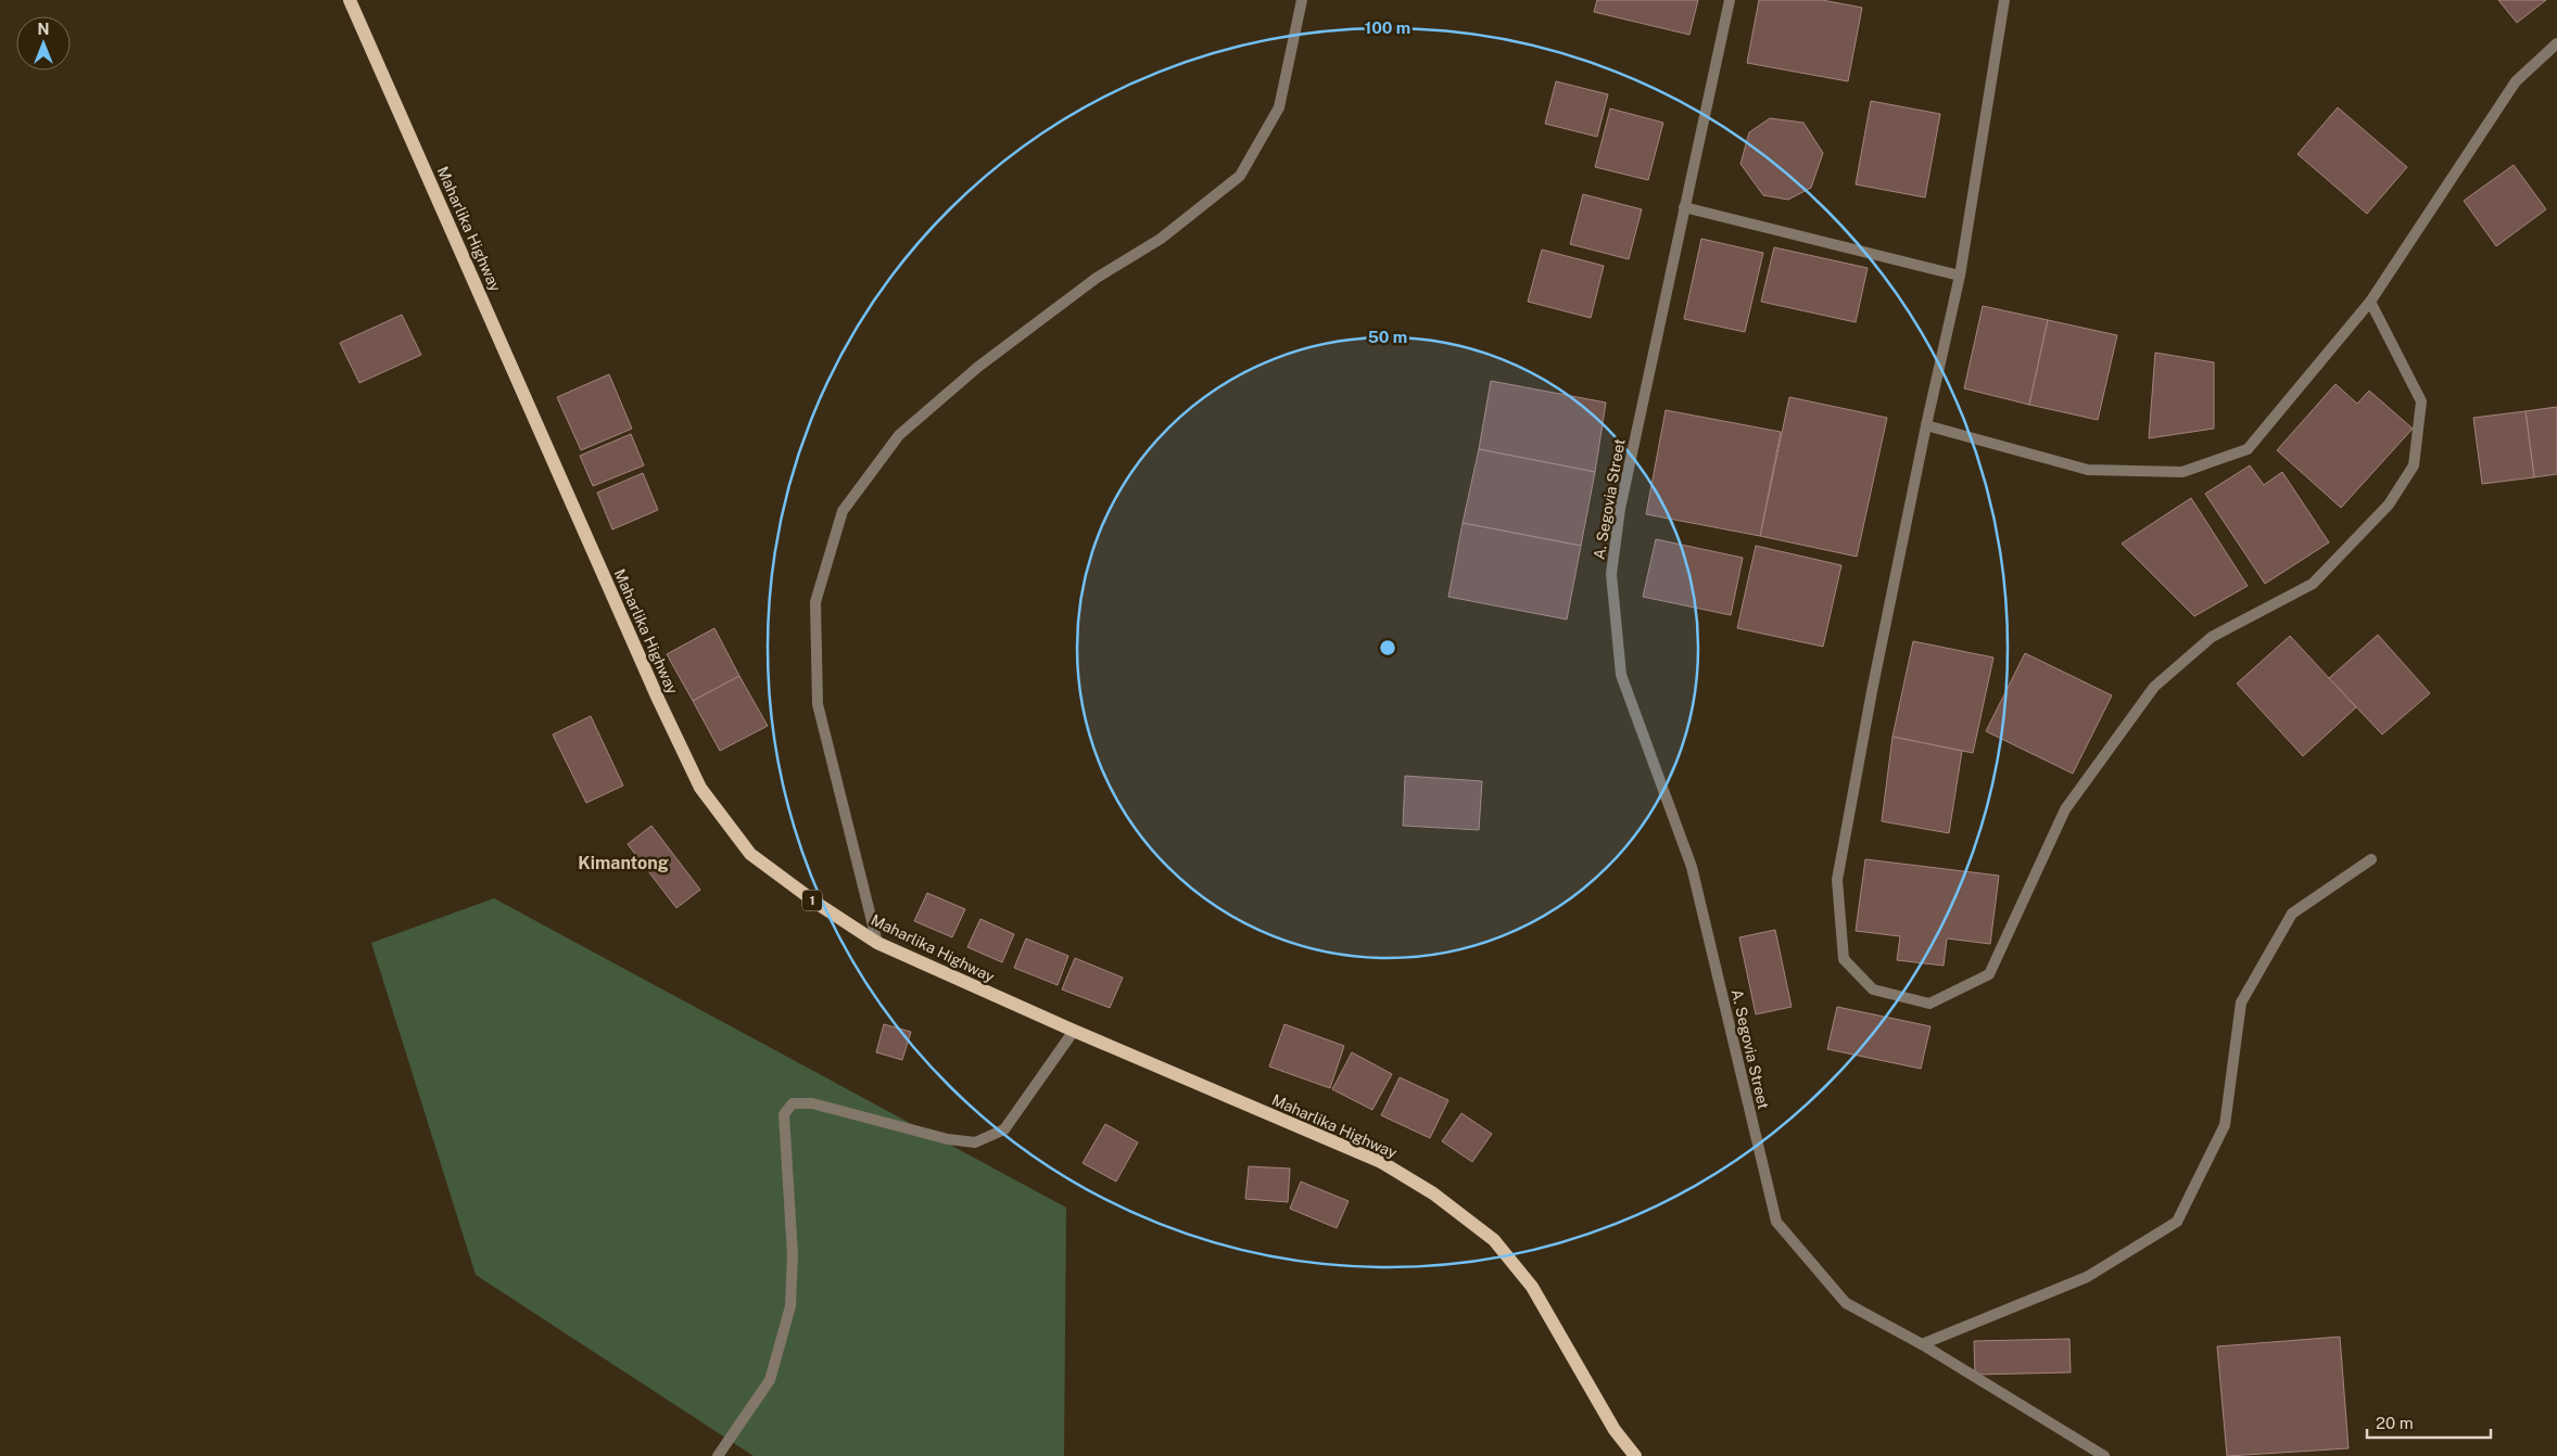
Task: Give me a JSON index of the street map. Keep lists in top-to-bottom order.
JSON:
{
  "streets": {
    "main road": ["Maharlika Highway", "1"],
    "street": ["A. Segovia Street"]
  },
  "districts": ["Kimantong"],
  "scale_bar": "20 m",
  "north": "top",
  "rings": ["100 m", "50 m"]
}
